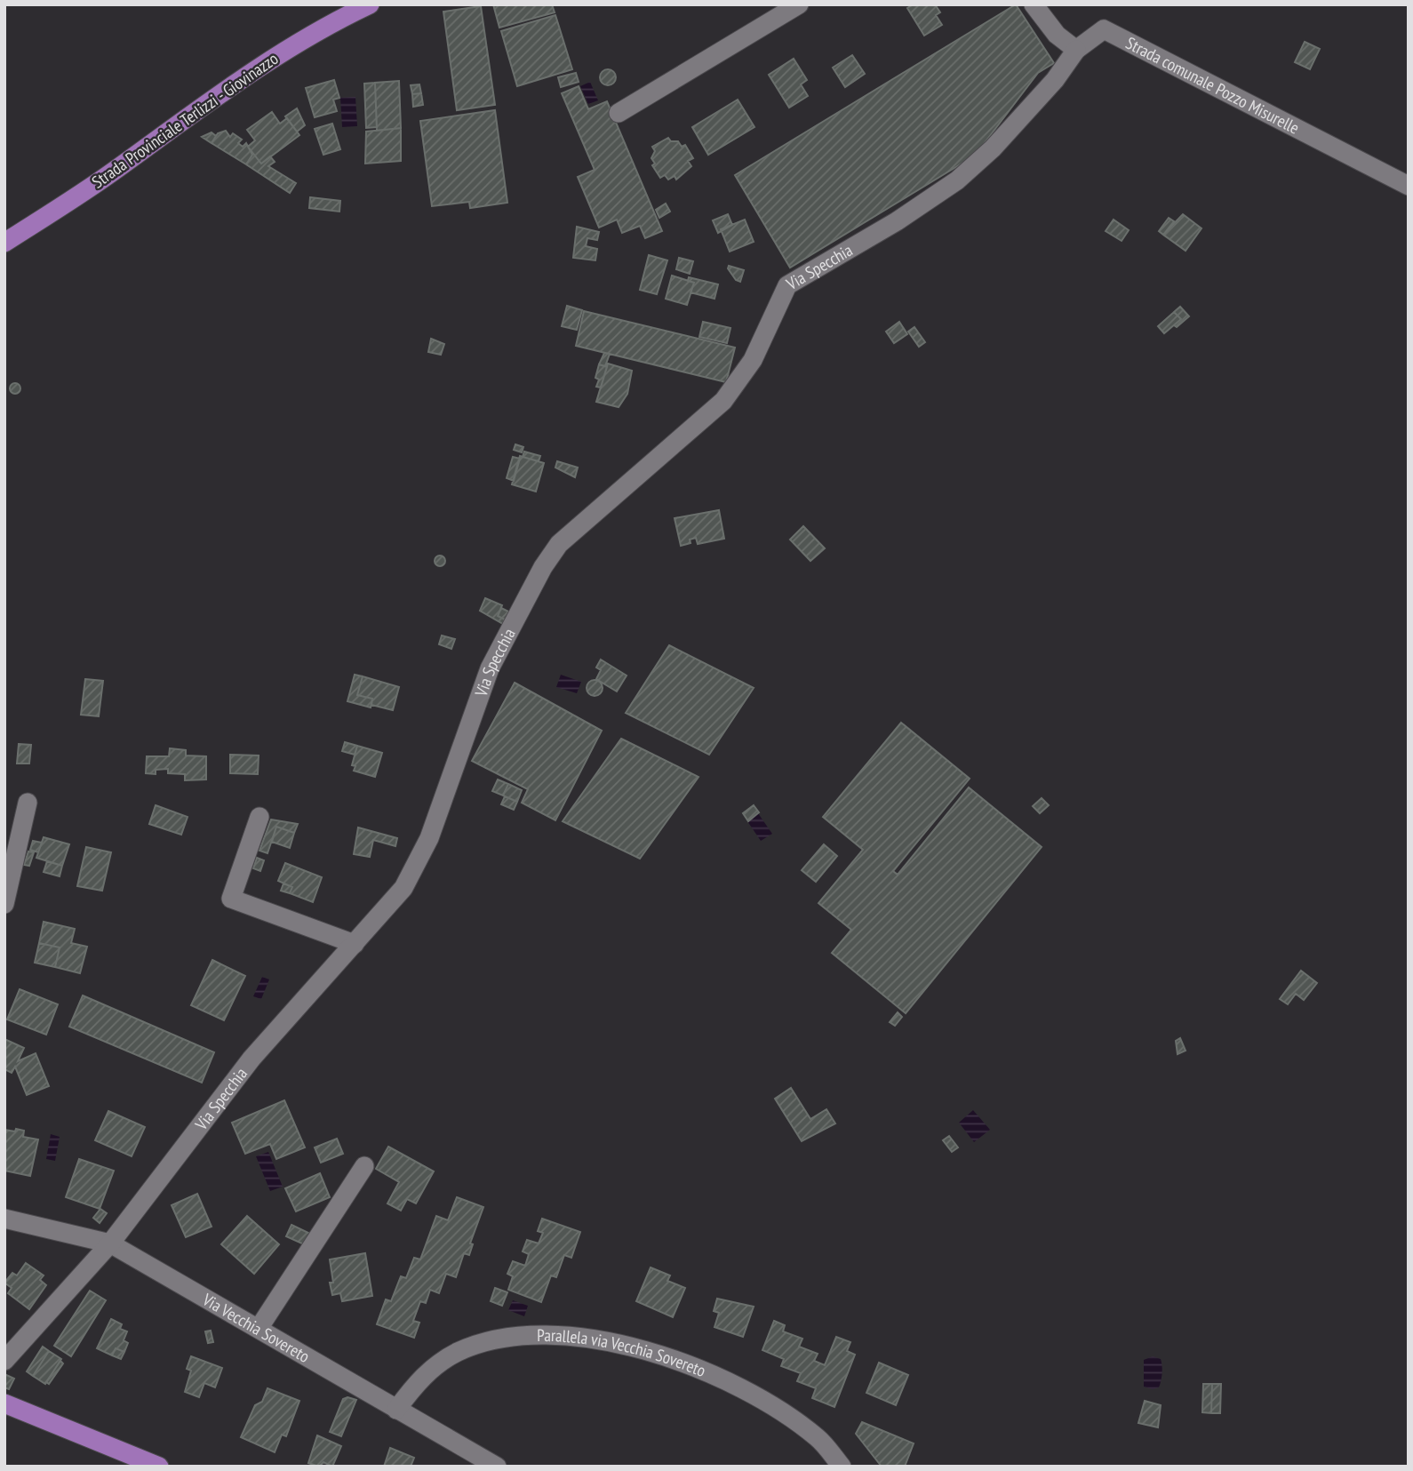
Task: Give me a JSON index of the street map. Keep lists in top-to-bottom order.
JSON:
{
  "streets": {
    "main road": ["Strada Provinciale Terlizzi - Giovinazzo"],
    "street": [
      "Strada comunale Pozzo Misurelle",
      "Via Specchia",
      "Via Vecchia Sovereto",
      "Parallela via Vecchia Sovereto"
    ]
  },
  "crossings": [
    ["Strada comunale Pozzo Misurelle", "Via Specchia"],
    ["Via Specchia", "Via Vecchia Sovereto"],
    ["Via Vecchia Sovereto", "Parallela via Vecchia Sovereto"]
  ]
}
